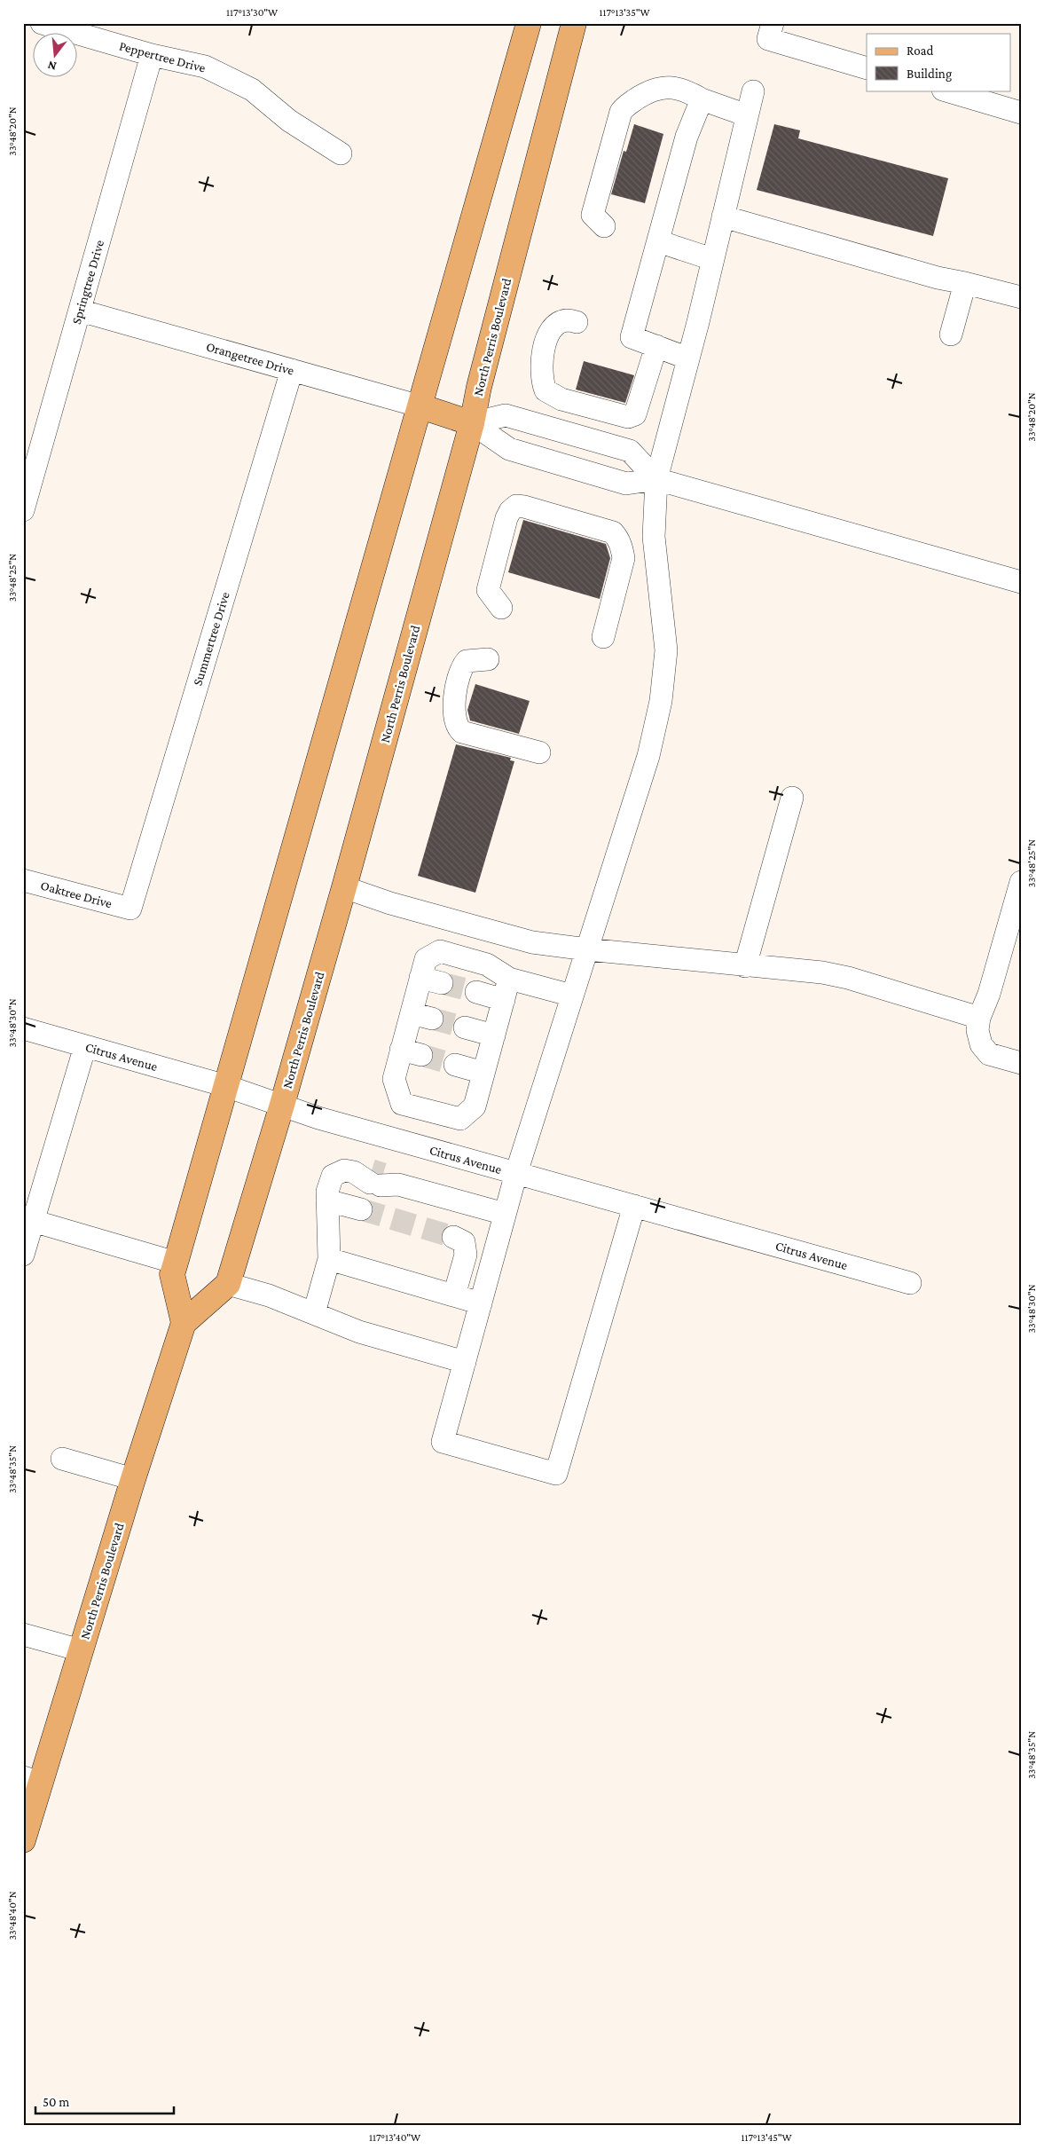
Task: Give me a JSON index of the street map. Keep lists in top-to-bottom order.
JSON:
{
  "streets": {
    "main road": ["North Perris Boulevard"],
    "street": [
      "Peppertree Drive",
      "Springtree Drive",
      "Orangetree Drive",
      "Summertree Drive",
      "Oaktree Drive",
      "Citrus Avenue"
    ]
  },
  "crossings": [
    ["Peppertree Drive", "Springtree Drive"],
    ["Springtree Drive", "Orangetree Drive"],
    ["North Perris Boulevard", "Citrus Avenue"],
    ["Orangetree Drive", "Summertree Drive"],
    ["Summertree Drive", "Oaktree Drive"]
  ],
  "legend": ["Road", "Building"],
  "scale_bar": "50 m",
  "north": "bottom",
  "coordinates": [
    "117°13'30\"W",
    "117°13'35\"W",
    "33°48'20\"N",
    "33°48'25\"N",
    "33°48'30\"N",
    "33°48'35\"N",
    "33°48'40\"N",
    "117°13'40\"W",
    "117°13'45\"W"
  ]
}
